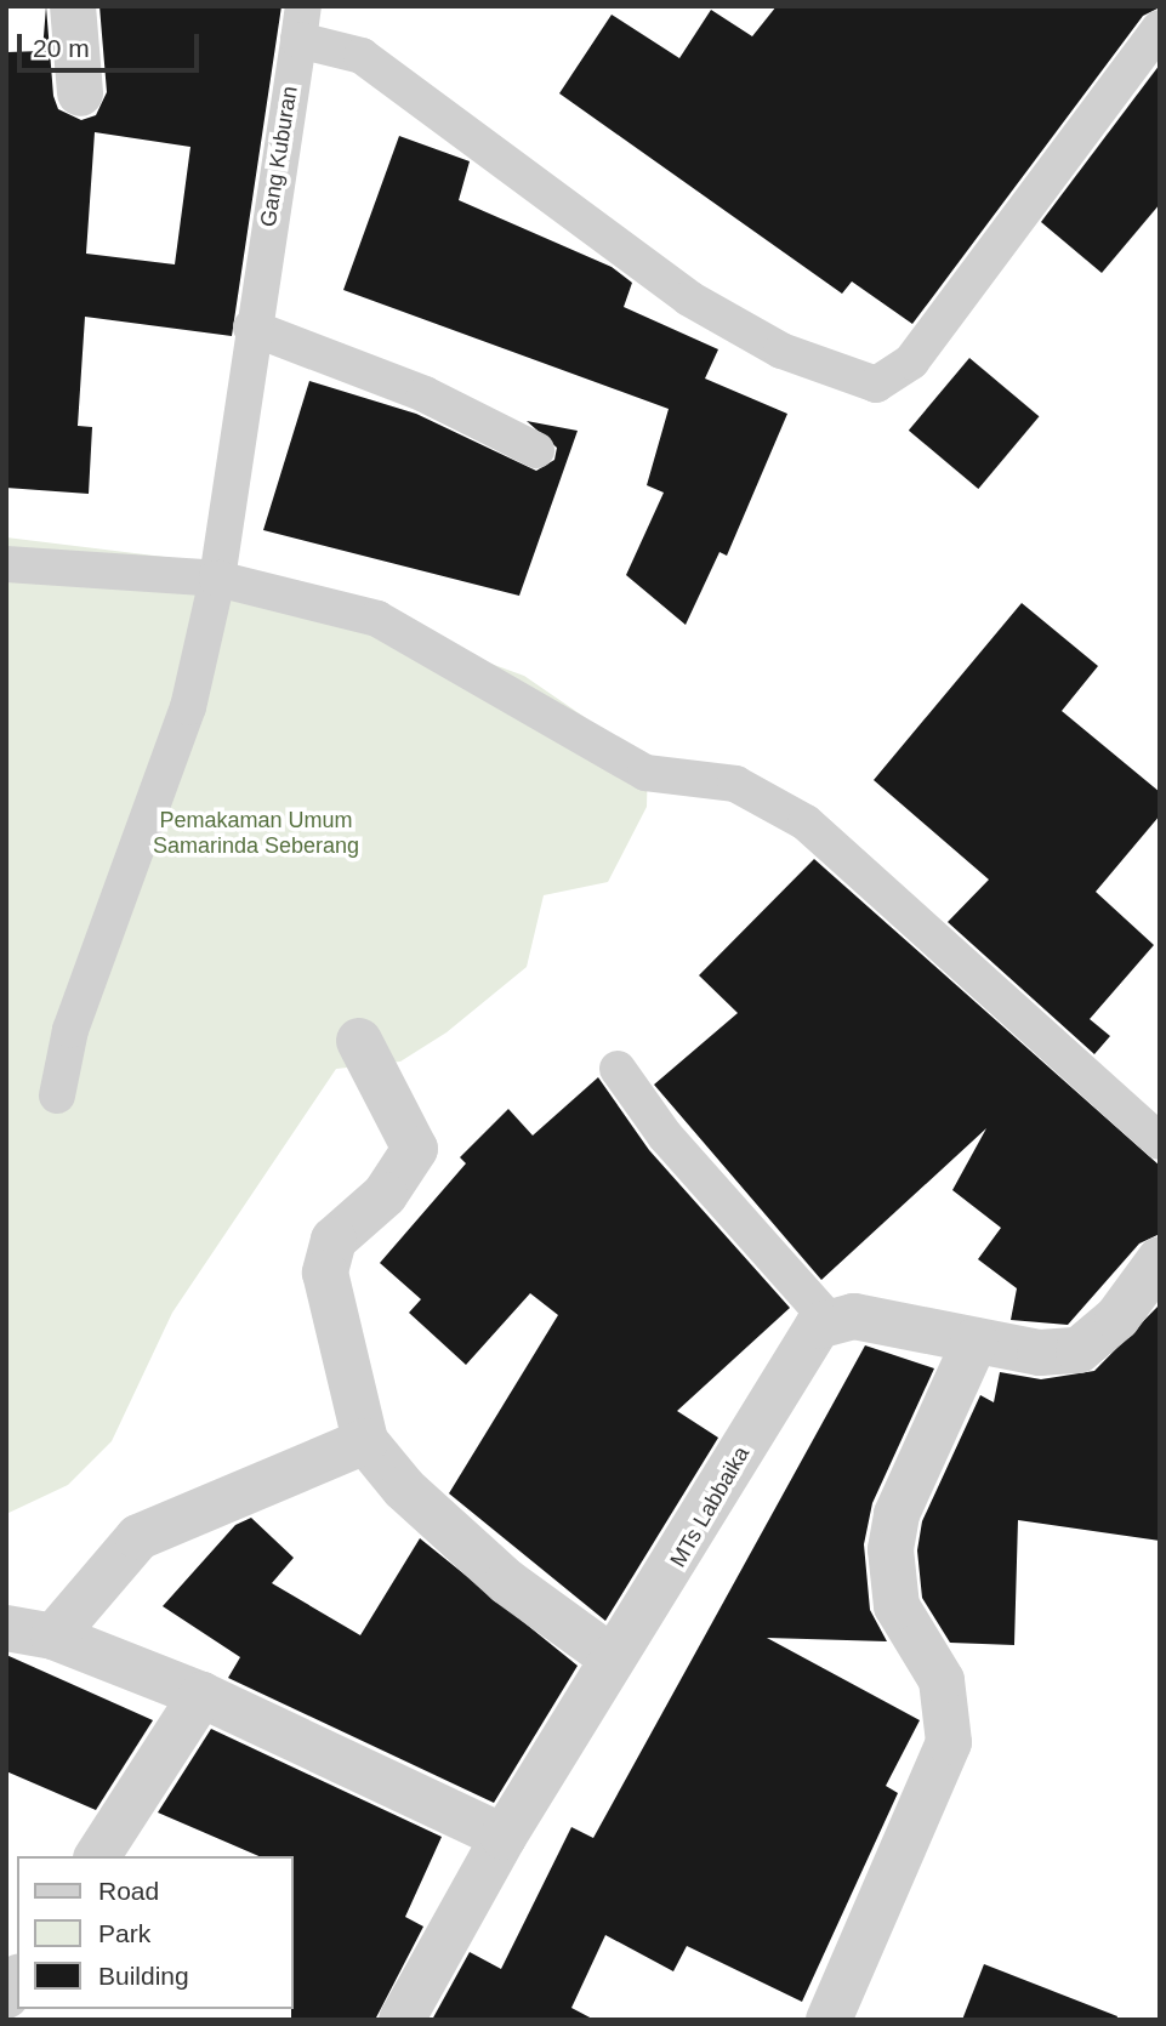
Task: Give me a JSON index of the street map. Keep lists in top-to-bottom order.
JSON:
{
  "streets": {
    "street": ["MTs Labbaika"],
    "lane": ["Gang Kuburan"]
  },
  "parks": ["Pemakaman Umum Samarinda Seberang"],
  "legend": ["Road", "Park", "Building"],
  "scale_bar": "20 m"
}
